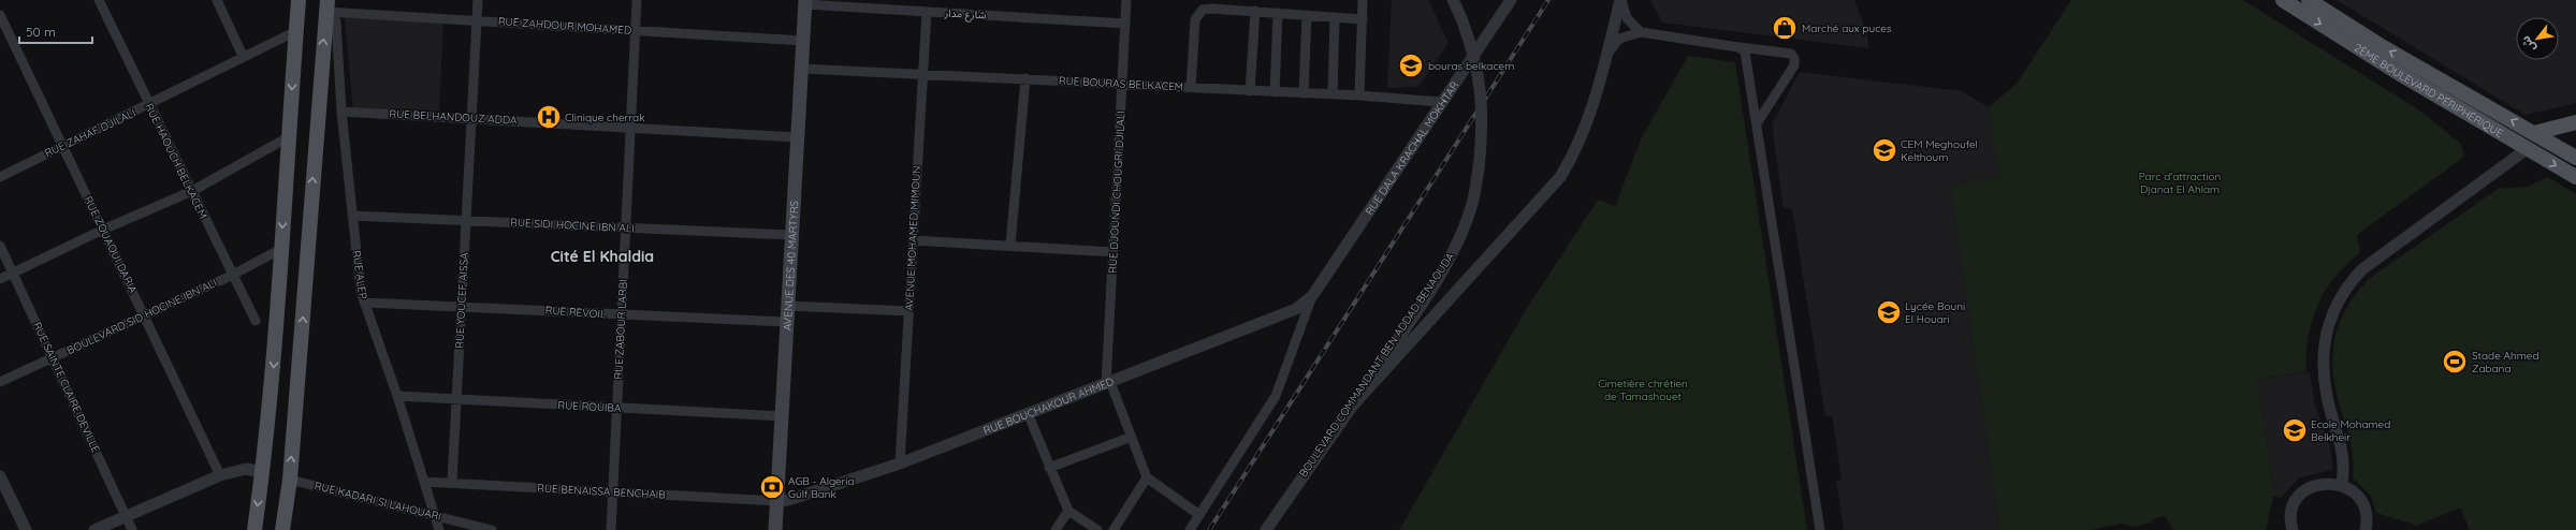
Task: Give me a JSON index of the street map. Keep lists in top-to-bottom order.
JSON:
{
  "streets": {
    "main road": ["2ÈME BOULEVARD PÉRIPHÉRIQUE", "AVENUE DES 40 MARTYRS"],
    "street": [
      "شارع مدار",
      "RUE ZAHDOUR MOHAMED",
      "RUE BOURAS BELKACEM",
      "RUE BELHANDOUZ ADDA",
      "RUE ZAHAF DJILALI",
      "RUE DALA KRACHAL MOKHTAR",
      "RUE HAOUCH BELKACEM",
      "RUE DJOUNDI CHOUGRI DJILALI",
      "RUE SIDI HOCINE IBN ALI",
      "AVENUE MOHAMED MIMOUN",
      "RUE ZOUAOUI DARIA",
      "RUE ALEP",
      "RUE YOUCEF AISSA",
      "RUE REVOIL",
      "BOULEVARD SID HOCINE IBN ALI",
      "RUE ZABOUR LARBI",
      "BOULEVARD COMMANDANT BEN ADDAD BENAOUDA",
      "RUE SAINTE CLAIRE DEVILLE",
      "RUE BOUCHAKOUR AHMED",
      "RUE ROUIBA",
      "RUE BENAISSA BENCHAIB",
      "RUE KADARI SI LAHOUARI"
    ]
  },
  "crossings": [
    ["شارع مدار", "RUE DJOUNDI CHOUGRI DJILALI"],
    ["شارع مدار", "AVENUE MOHAMED MIMOUN"],
    ["شارع مدار", "AVENUE DES 40 MARTYRS"],
    ["RUE ZAHDOUR MOHAMED", "AVENUE DES 40 MARTYRS"],
    ["RUE ZAHDOUR MOHAMED", "RUE ALEP"],
    ["RUE ZAHDOUR MOHAMED", "RUE YOUCEF AISSA"],
    ["RUE ZAHDOUR MOHAMED", "RUE ZABOUR LARBI"],
    ["RUE BOURAS BELKACEM", "RUE DALA KRACHAL MOKHTAR"],
    ["RUE BOURAS BELKACEM", "RUE DJOUNDI CHOUGRI DJILALI"],
    ["RUE BOURAS BELKACEM", "AVENUE MOHAMED MIMOUN"],
    ["RUE BOURAS BELKACEM", "AVENUE DES 40 MARTYRS"],
    ["RUE BELHANDOUZ ADDA", "AVENUE DES 40 MARTYRS"],
    ["RUE BELHANDOUZ ADDA", "RUE ALEP"],
    ["RUE BELHANDOUZ ADDA", "RUE YOUCEF AISSA"],
    ["RUE BELHANDOUZ ADDA", "RUE ZABOUR LARBI"],
    ["RUE ZAHAF DJILALI", "RUE HAOUCH BELKACEM"],
    ["RUE ZAHAF DJILALI", "RUE ZOUAOUI DARIA"],
    ["RUE DALA KRACHAL MOKHTAR", "RUE BOUCHAKOUR AHMED"],
    ["RUE HAOUCH BELKACEM", "BOULEVARD SID HOCINE IBN ALI"],
    ["RUE DJOUNDI CHOUGRI DJILALI", "RUE BOUCHAKOUR AHMED"],
    ["RUE SIDI HOCINE IBN ALI", "AVENUE DES 40 MARTYRS"],
    ["RUE SIDI HOCINE IBN ALI", "RUE ALEP"],
    ["RUE SIDI HOCINE IBN ALI", "RUE YOUCEF AISSA"],
    ["RUE SIDI HOCINE IBN ALI", "RUE ZABOUR LARBI"],
    ["AVENUE MOHAMED MIMOUN", "RUE BOUCHAKOUR AHMED"],
    ["RUE ZOUAOUI DARIA", "BOULEVARD SID HOCINE IBN ALI"],
    ["AVENUE DES 40 MARTYRS", "RUE REVOIL"],
    ["AVENUE DES 40 MARTYRS", "RUE BOUCHAKOUR AHMED"],
    ["AVENUE DES 40 MARTYRS", "RUE ROUIBA"],
    ["AVENUE DES 40 MARTYRS", "RUE BENAISSA BENCHAIB"],
    ["RUE ALEP", "RUE REVOIL"],
    ["RUE ALEP", "RUE ROUIBA"],
    ["RUE ALEP", "RUE BENAISSA BENCHAIB"],
    ["RUE ALEP", "RUE KADARI SI LAHOUARI"],
    ["RUE YOUCEF AISSA", "RUE REVOIL"],
    ["RUE YOUCEF AISSA", "RUE ROUIBA"],
    ["RUE YOUCEF AISSA", "RUE BENAISSA BENCHAIB"],
    ["RUE REVOIL", "RUE ZABOUR LARBI"],
    ["BOULEVARD SID HOCINE IBN ALI", "RUE SAINTE CLAIRE DEVILLE"],
    ["RUE ZABOUR LARBI", "RUE ROUIBA"],
    ["RUE ZABOUR LARBI", "RUE BENAISSA BENCHAIB"],
    ["RUE BOUCHAKOUR AHMED", "RUE BENAISSA BENCHAIB"]
  ],
  "districts": ["Cité El Khaldia"],
  "parks": ["Parc d'attraction Djanat El Ahlam", "Cimetière chrétien de Tamashouet"],
  "places": {
    "shop": ["Marché aux puces"],
    "school or university": [
      "bouras belkacem",
      "CEM Meghoufel Kelthoum",
      "Lycée Bouni El Houari",
      "Ecole Mohamed Belkheir"
    ],
    "hospital": ["Clinique cherrak"],
    "sports": ["Stade Ahmed Zabana"],
    "bank": ["AGB - Algeria Gulf Bank"]
  },
  "scale_bar": "50 m",
  "north": "bottom left"
}
